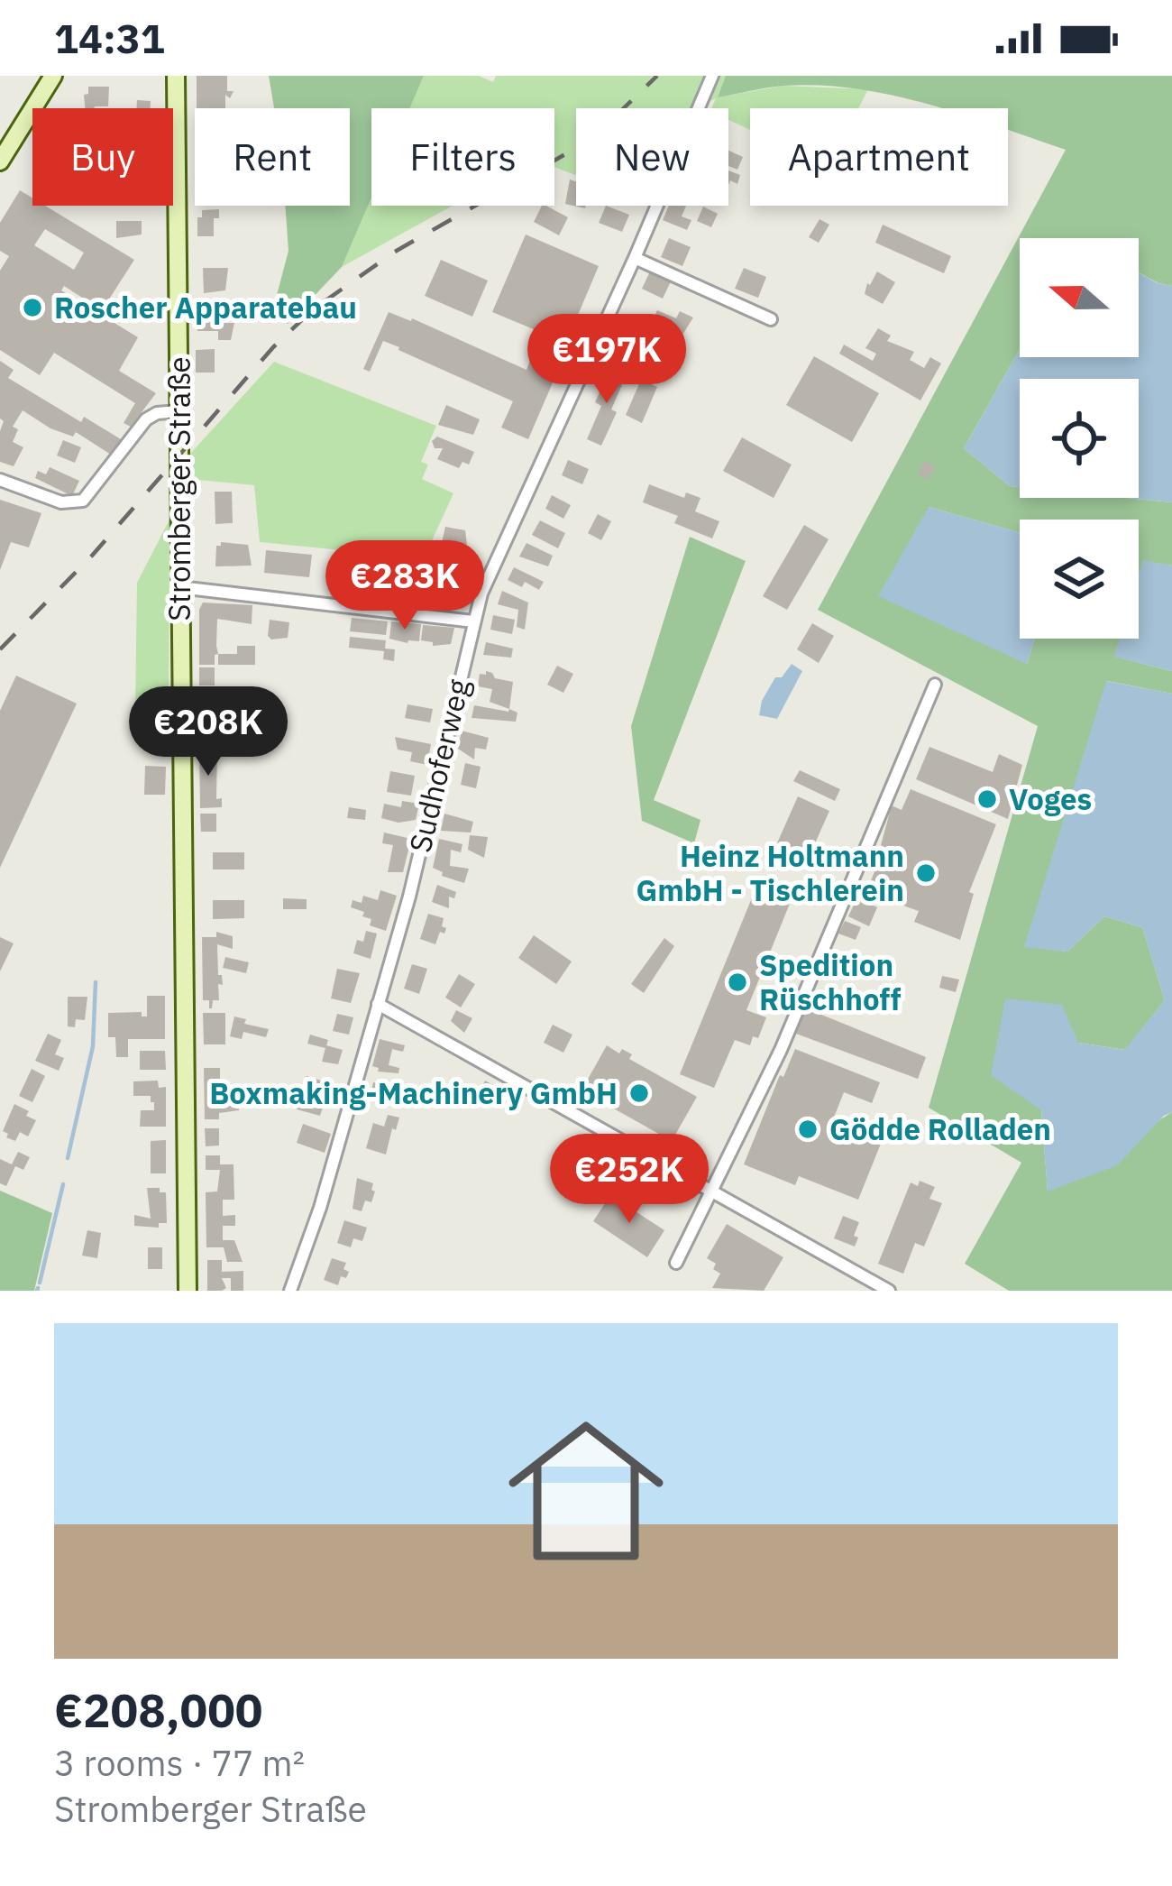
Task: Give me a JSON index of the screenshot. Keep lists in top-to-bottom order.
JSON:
{
  "streets": {
    "main road": ["Stromberger Straße"],
    "street": ["Sudhoferweg"]
  },
  "places": [
    "Roscher Apparatebau",
    "Voges",
    "Heinz Holtmann GmbH - Tischlerein",
    "Spedition Rüschhoff",
    "Boxmaking-Machinery GmbH",
    "Gödde Rolladen"
  ],
  "north": "left",
  "page": {
    "status": "14:31",
    "chip": [
      "Buy",
      "Rent",
      "Filters",
      "New",
      "Apartment"
    ],
    "price": [
      "€197K",
      "€283K",
      "€208K",
      "€252K"
    ],
    "list": [
      {
        "name": "€208,000",
        "note": "3 rooms · 77 m² · Stromberger Straße"
      }
    ]
  }
}
